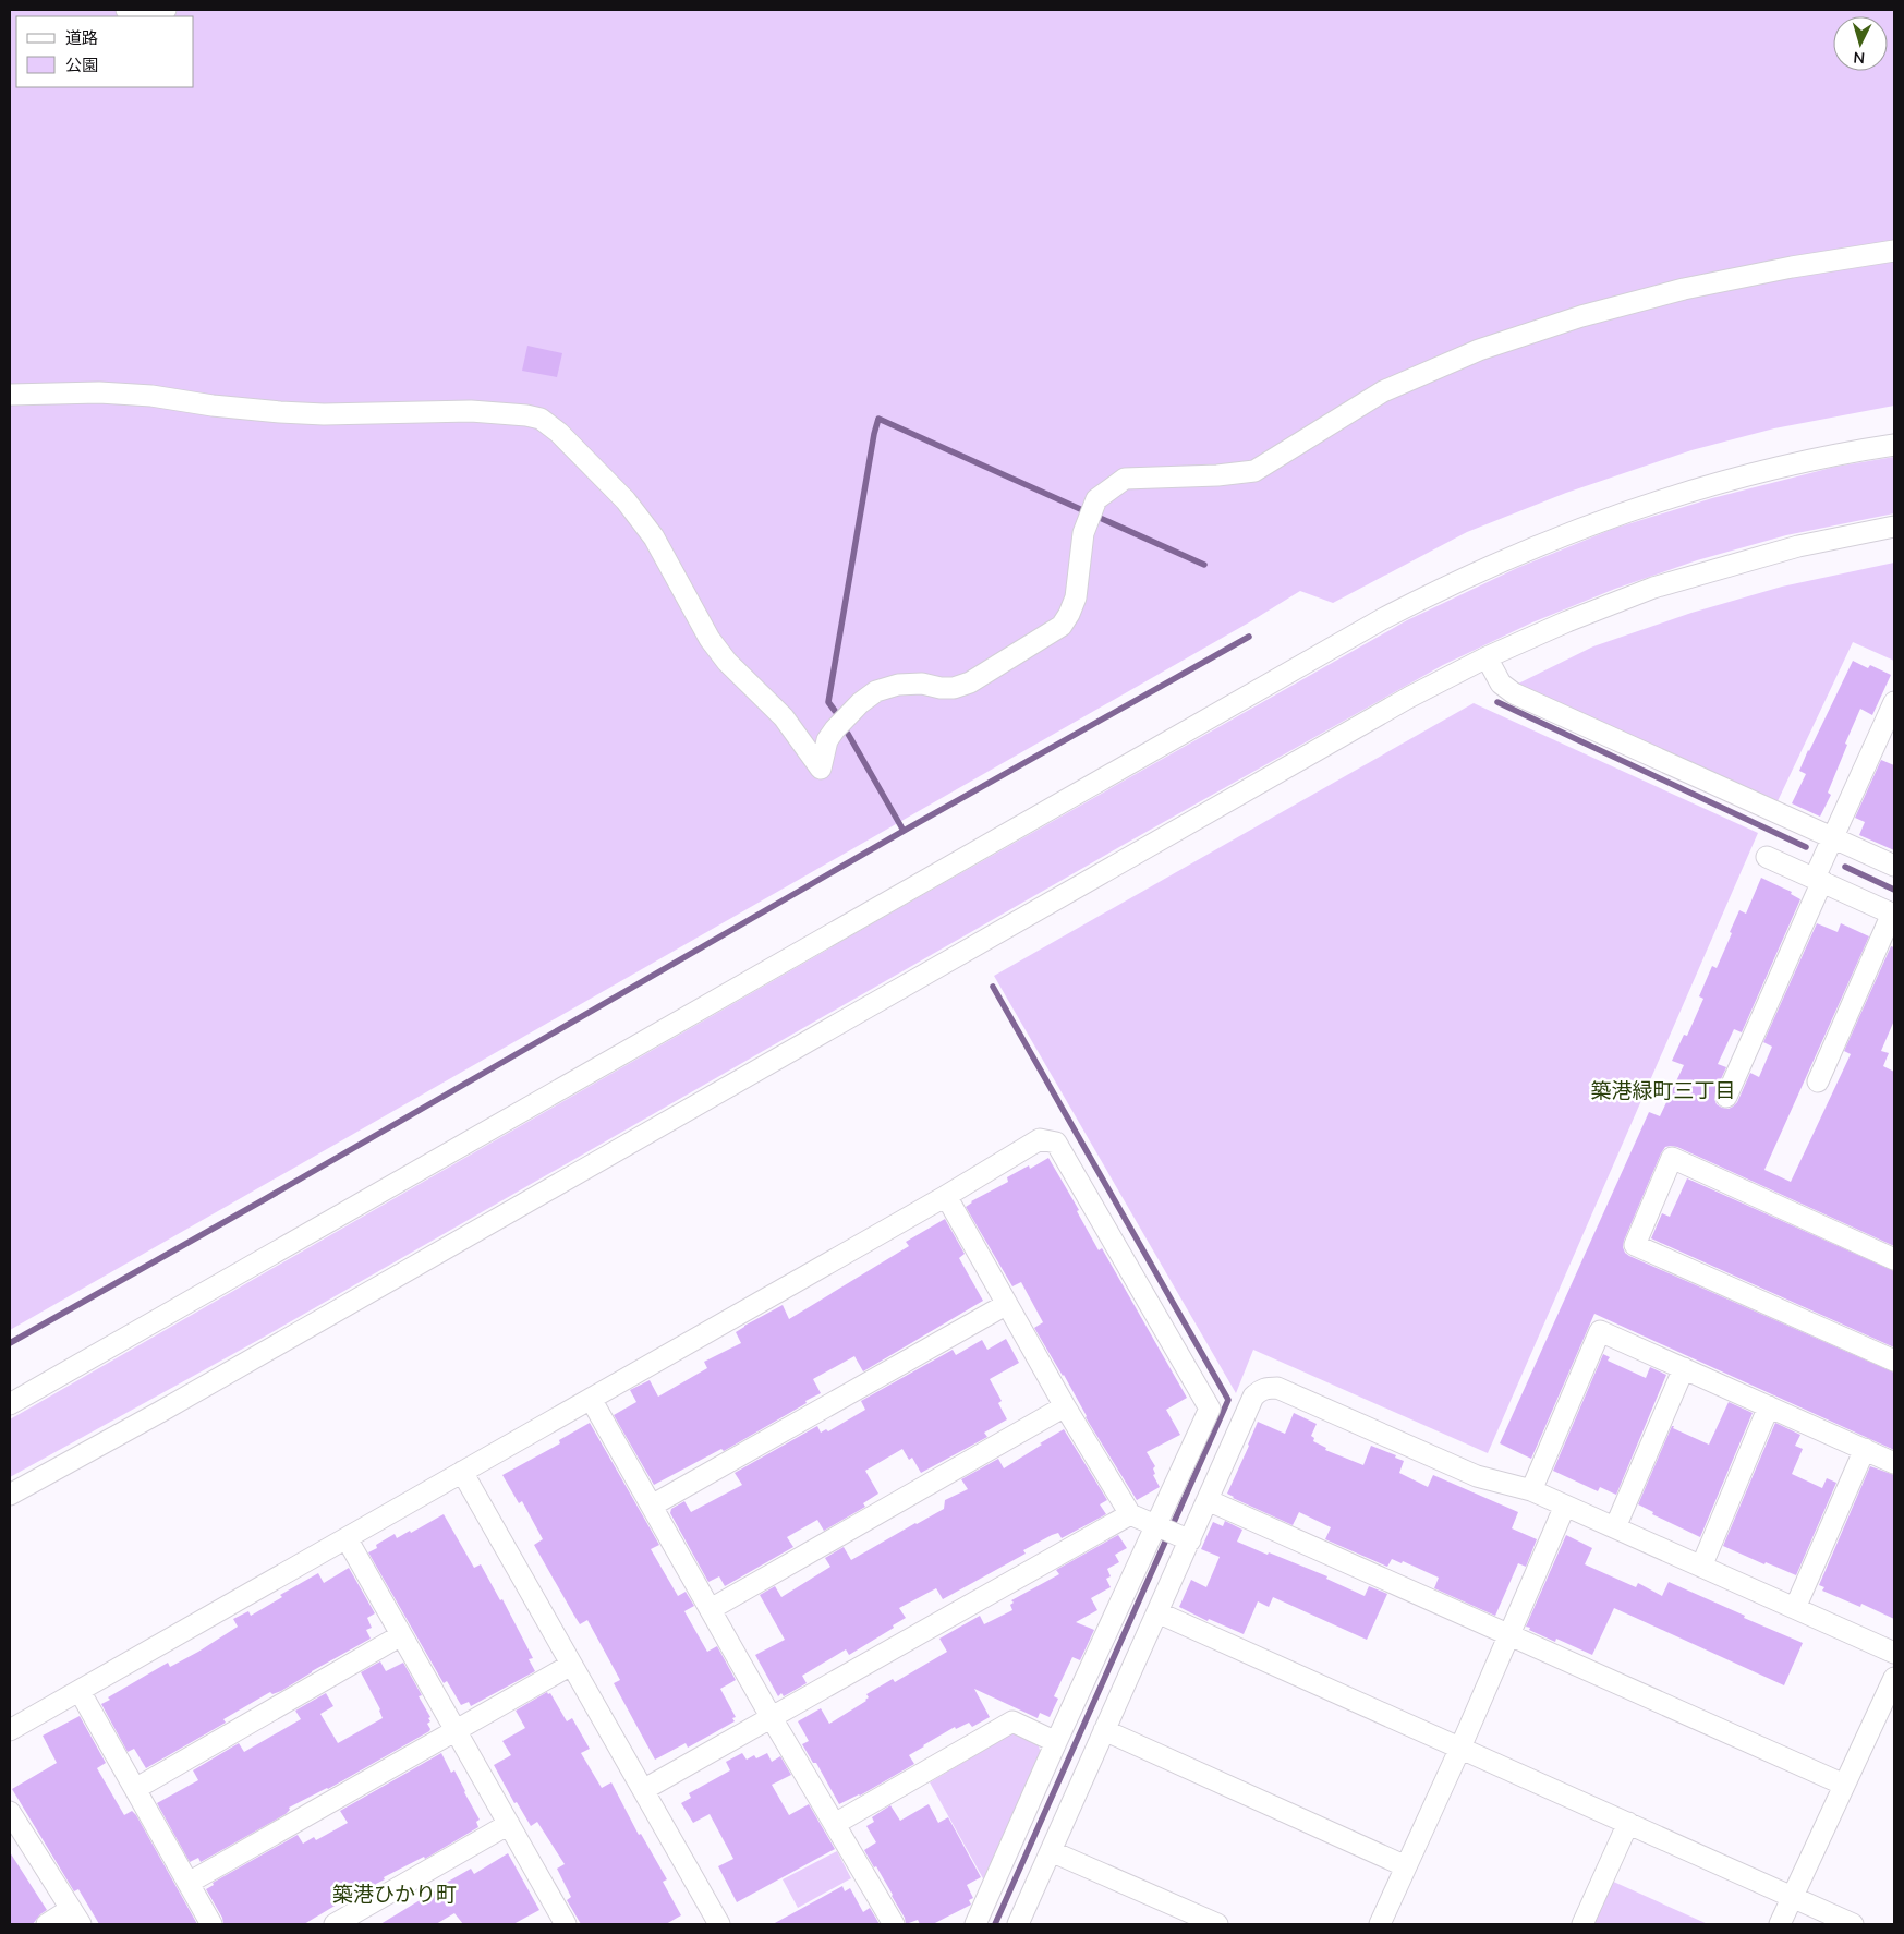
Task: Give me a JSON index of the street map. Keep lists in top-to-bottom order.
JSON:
{
  "districts": ["築港緑町三丁目", "築港ひかり町"],
  "legend": ["道路", "公園"],
  "north": "bottom"
}
